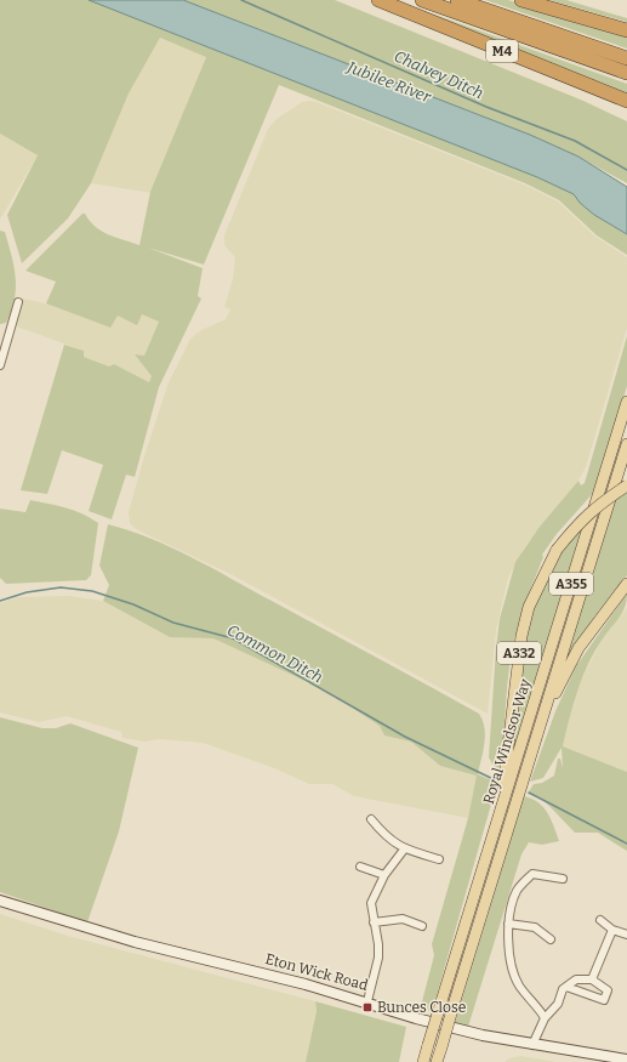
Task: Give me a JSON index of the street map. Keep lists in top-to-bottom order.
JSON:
{
  "streets": {
    "highway": ["M4"],
    "main road": [
      "A355",
      "A332",
      "Royal Windsor Way",
      "Eton Wick Road"
    ]
  },
  "crossings": [
    ["A332", "Royal Windsor Way"]
  ],
  "water": ["Chalvey Ditch", "Jubilee River", "Common Ditch"],
  "places": {
    "transit": ["Bunces Close"]
  }
}
